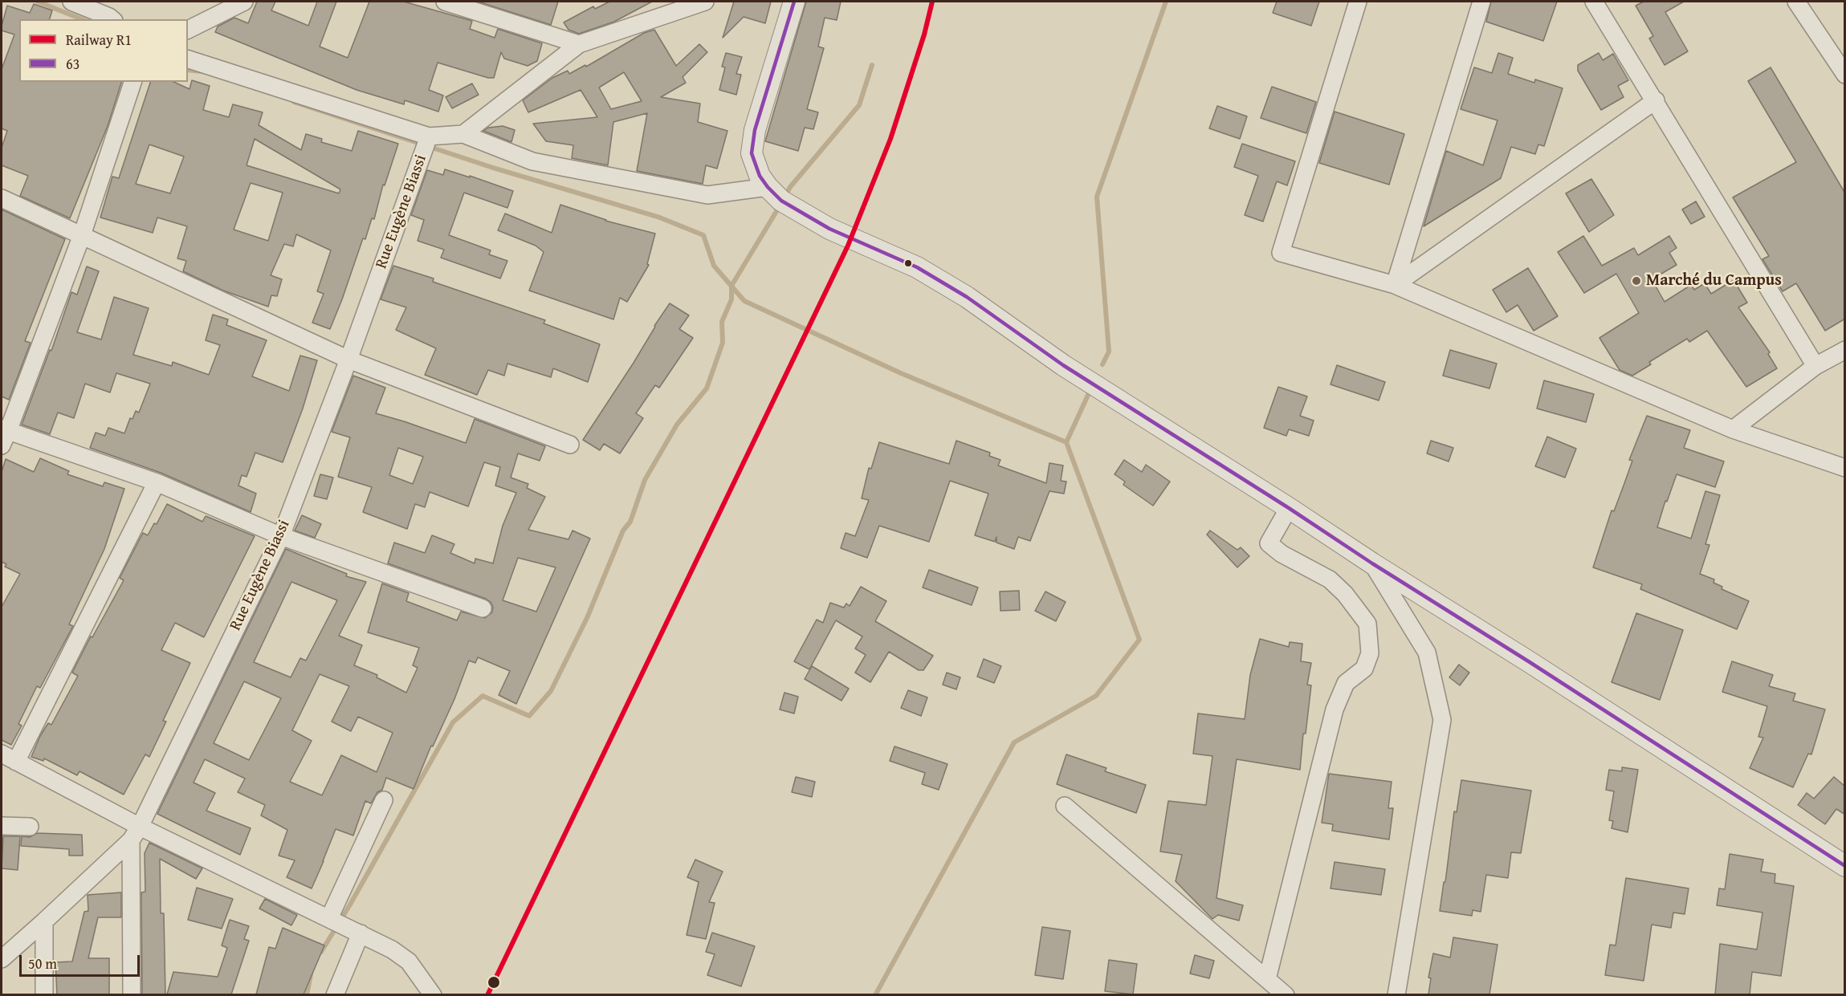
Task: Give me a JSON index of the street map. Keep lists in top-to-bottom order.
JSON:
{
  "streets": {
    "street": ["Rue Eugène Biassi"]
  },
  "places": ["Marché du Campus"],
  "lines": ["rail line R1", "transit line 63"],
  "legend": ["Railway R1", "63"],
  "scale_bar": "50 m"
}
